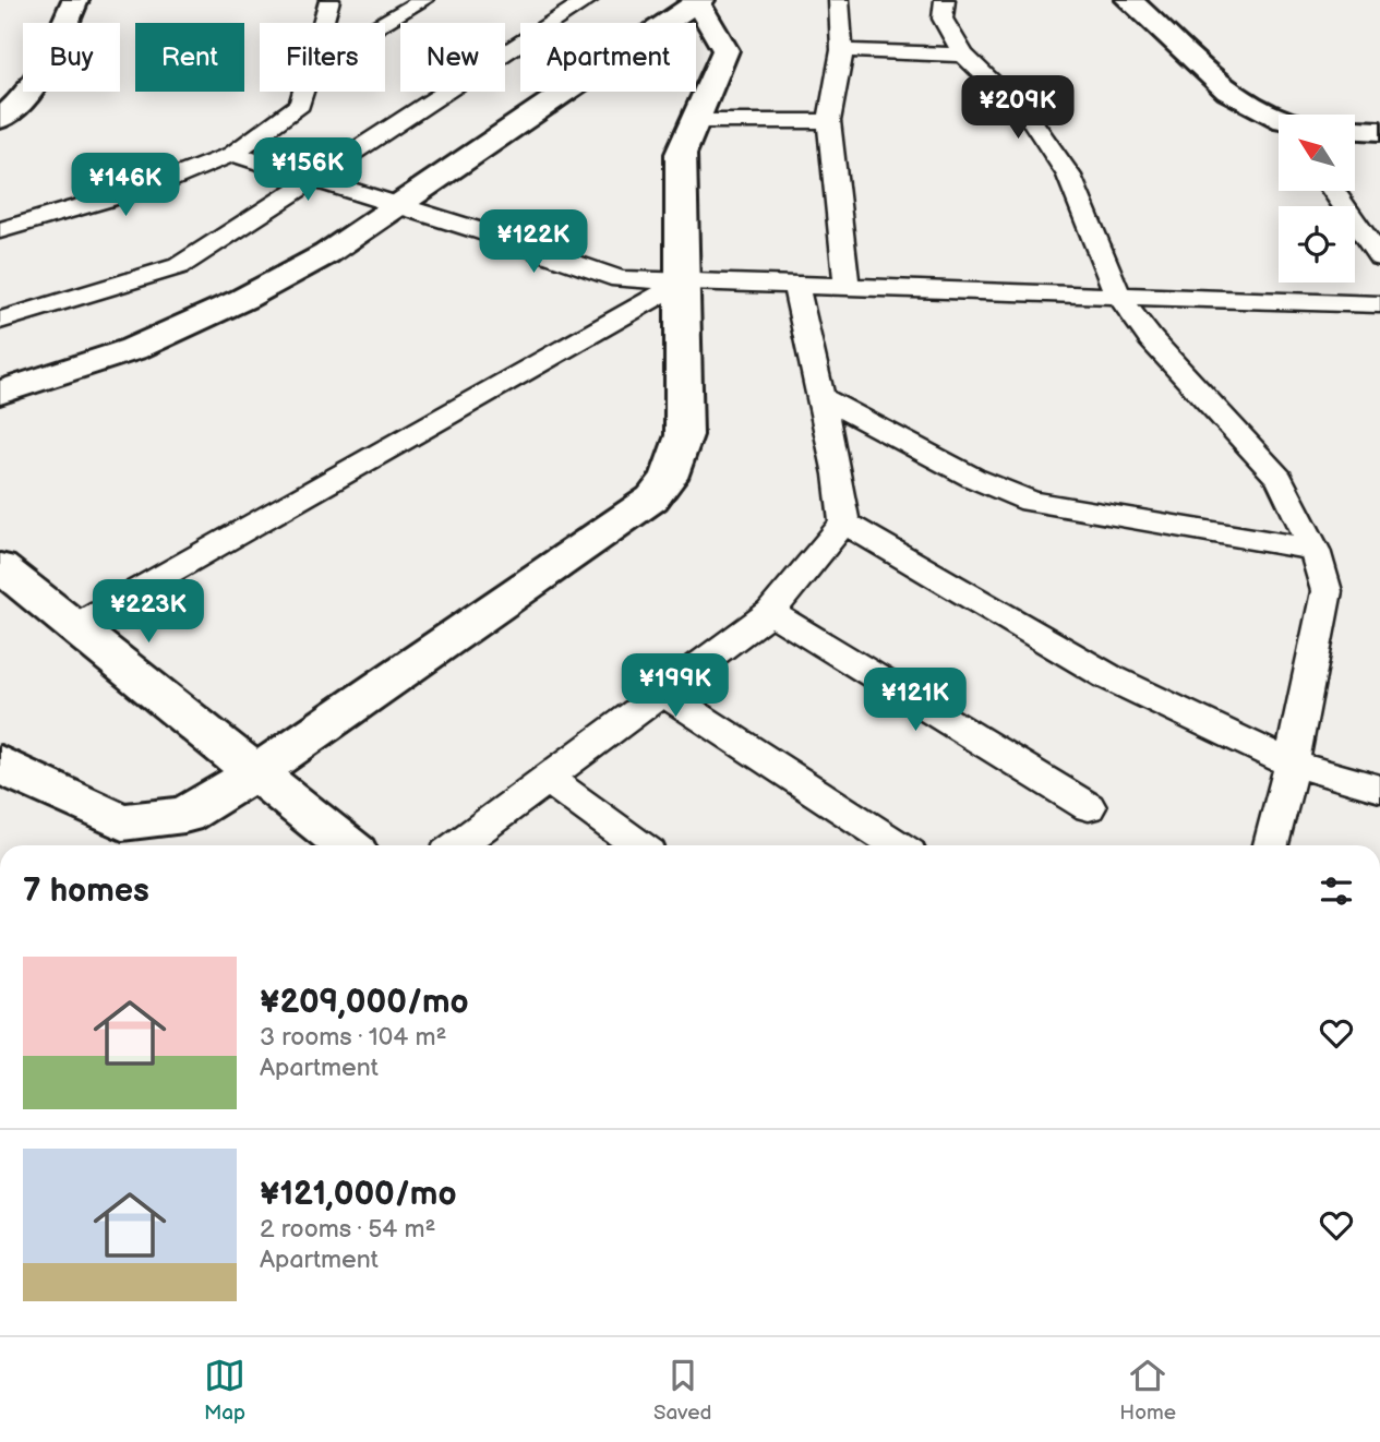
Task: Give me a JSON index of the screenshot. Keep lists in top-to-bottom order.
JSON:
{
  "north": "top left",
  "page": {
    "chip": [
      "Buy",
      "Rent",
      "Filters",
      "New",
      "Apartment"
    ],
    "price": [
      "¥209K",
      "¥156K",
      "¥146K",
      "¥122K",
      "¥223K",
      "¥199K",
      "¥121K"
    ],
    "heading": "7 homes",
    "list": [
      {
        "name": "¥209,000/mo",
        "note": "3 rooms · 104 m² · Apartment"
      },
      {
        "name": "¥121,000/mo",
        "note": "2 rooms · 54 m² · Apartment"
      }
    ],
    "tabs": ["Map", "Saved", "Home"]
  }
}
